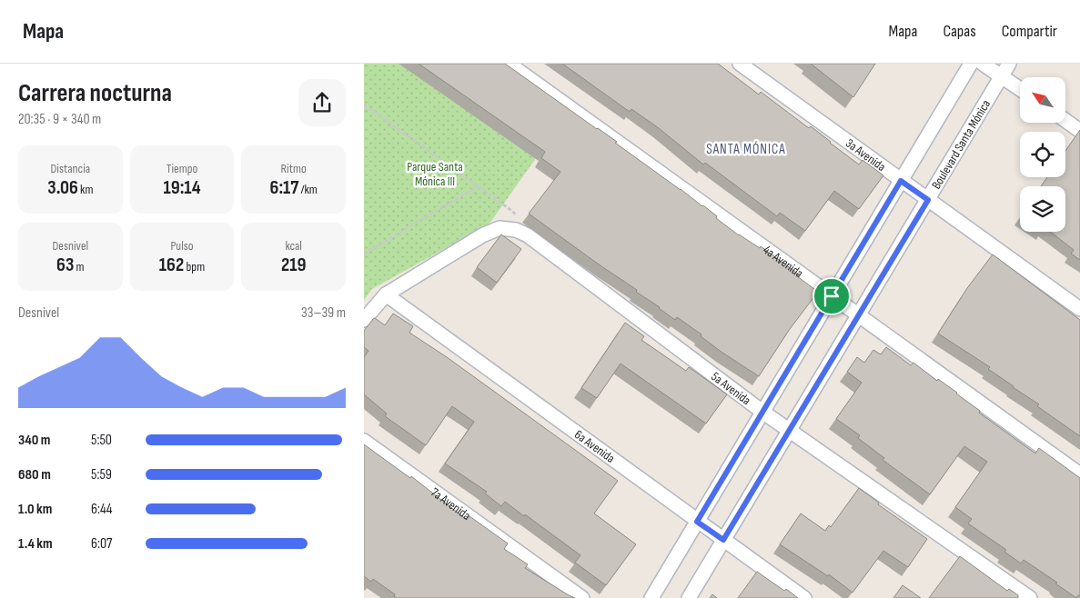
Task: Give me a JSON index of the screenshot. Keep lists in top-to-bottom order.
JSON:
{
  "streets": {
    "street": [
      "Boulevard Santa Mónica",
      "3a Avenida",
      "4a Avenida",
      "5a Avenida",
      "6a Avenida",
      "7a Avenida"
    ]
  },
  "crossings": [
    ["Boulevard Santa Mónica", "3a Avenida"],
    ["Boulevard Santa Mónica", "4a Avenida"],
    ["Boulevard Santa Mónica", "5a Avenida"],
    ["Boulevard Santa Mónica", "6a Avenida"],
    ["5a Avenida", "6a Avenida"]
  ],
  "districts": ["SANTA MÓNICA"],
  "parks": ["Parque Santa Mónica III"],
  "north": "top left",
  "page": {
    "header": "Mapa",
    "nav": ["Mapa", "Capas", "Compartir"],
    "heading": ["Carrera nocturna", "20:35 · 9 × 340 m"],
    "stats": [
      ["Distancia", "3.06 km"],
      ["Tiempo", "19:14"],
      ["Ritmo", "6:17 /km"],
      ["Desnivel", "63 m"],
      ["Pulso", "162 bpm"],
      ["kcal", "219"]
    ],
    "chart": ["Desnivel", "33–39 m"],
    "list": [
      {
        "name": "340 m",
        "note": "5:50"
      },
      {
        "name": "680 m",
        "note": "5:59"
      },
      {
        "name": "1.0 km",
        "note": "6:44"
      },
      {
        "name": "1.4 km",
        "note": "6:07"
      }
    ]
  }
}
